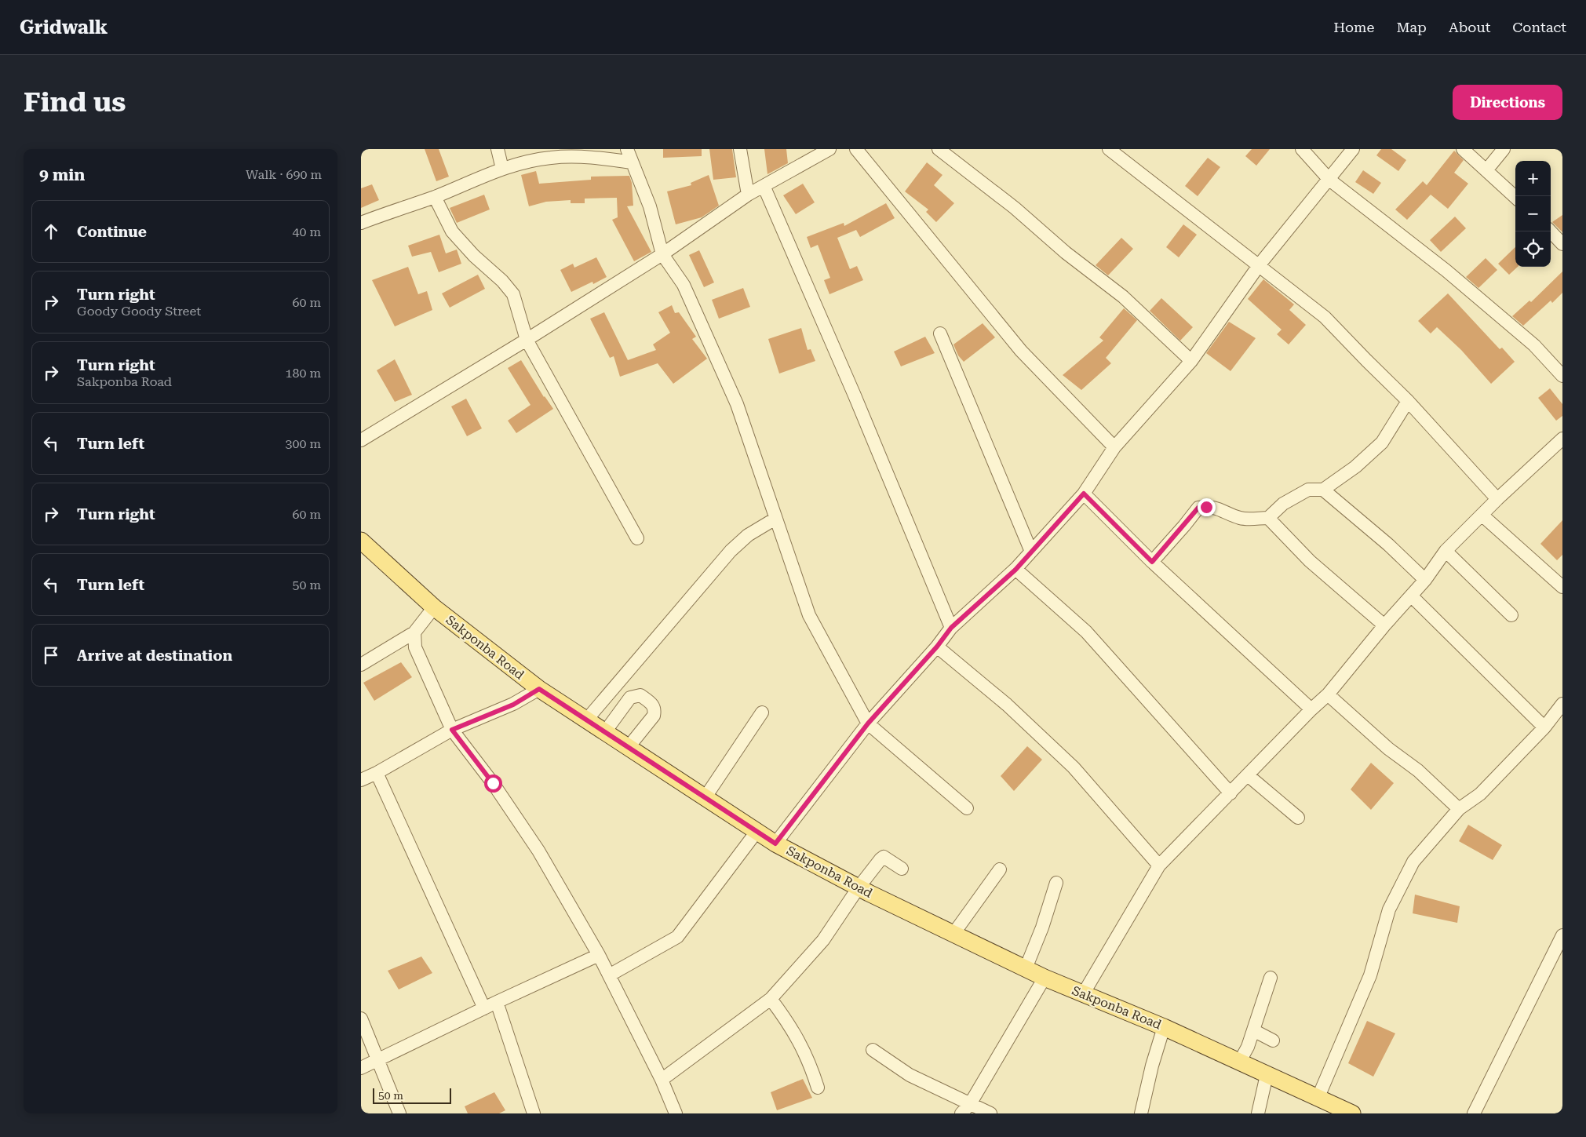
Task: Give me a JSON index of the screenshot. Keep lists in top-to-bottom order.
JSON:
{
  "streets": {
    "main road": ["Sakponba Road"]
  },
  "scale_bar": "50 m",
  "page": {
    "header": "Gridwalk",
    "nav": [
      "Home",
      "Map",
      "About",
      "Contact"
    ],
    "buttons": "Directions",
    "title": "Find us",
    "heading": ["9 min", "Walk · 690 m"],
    "map_buttons": ["+", "−"],
    "list": [
      ["Continue", "40 m"],
      ["Turn right", "Goody Goody Street", "60 m"],
      ["Turn right", "Sakponba Road", "180 m"],
      ["Turn left", "300 m"],
      ["Turn right", "60 m"],
      ["Turn left", "50 m"],
      "Arrive at destination"
    ],
    "scale": "50 m"
  }
}
